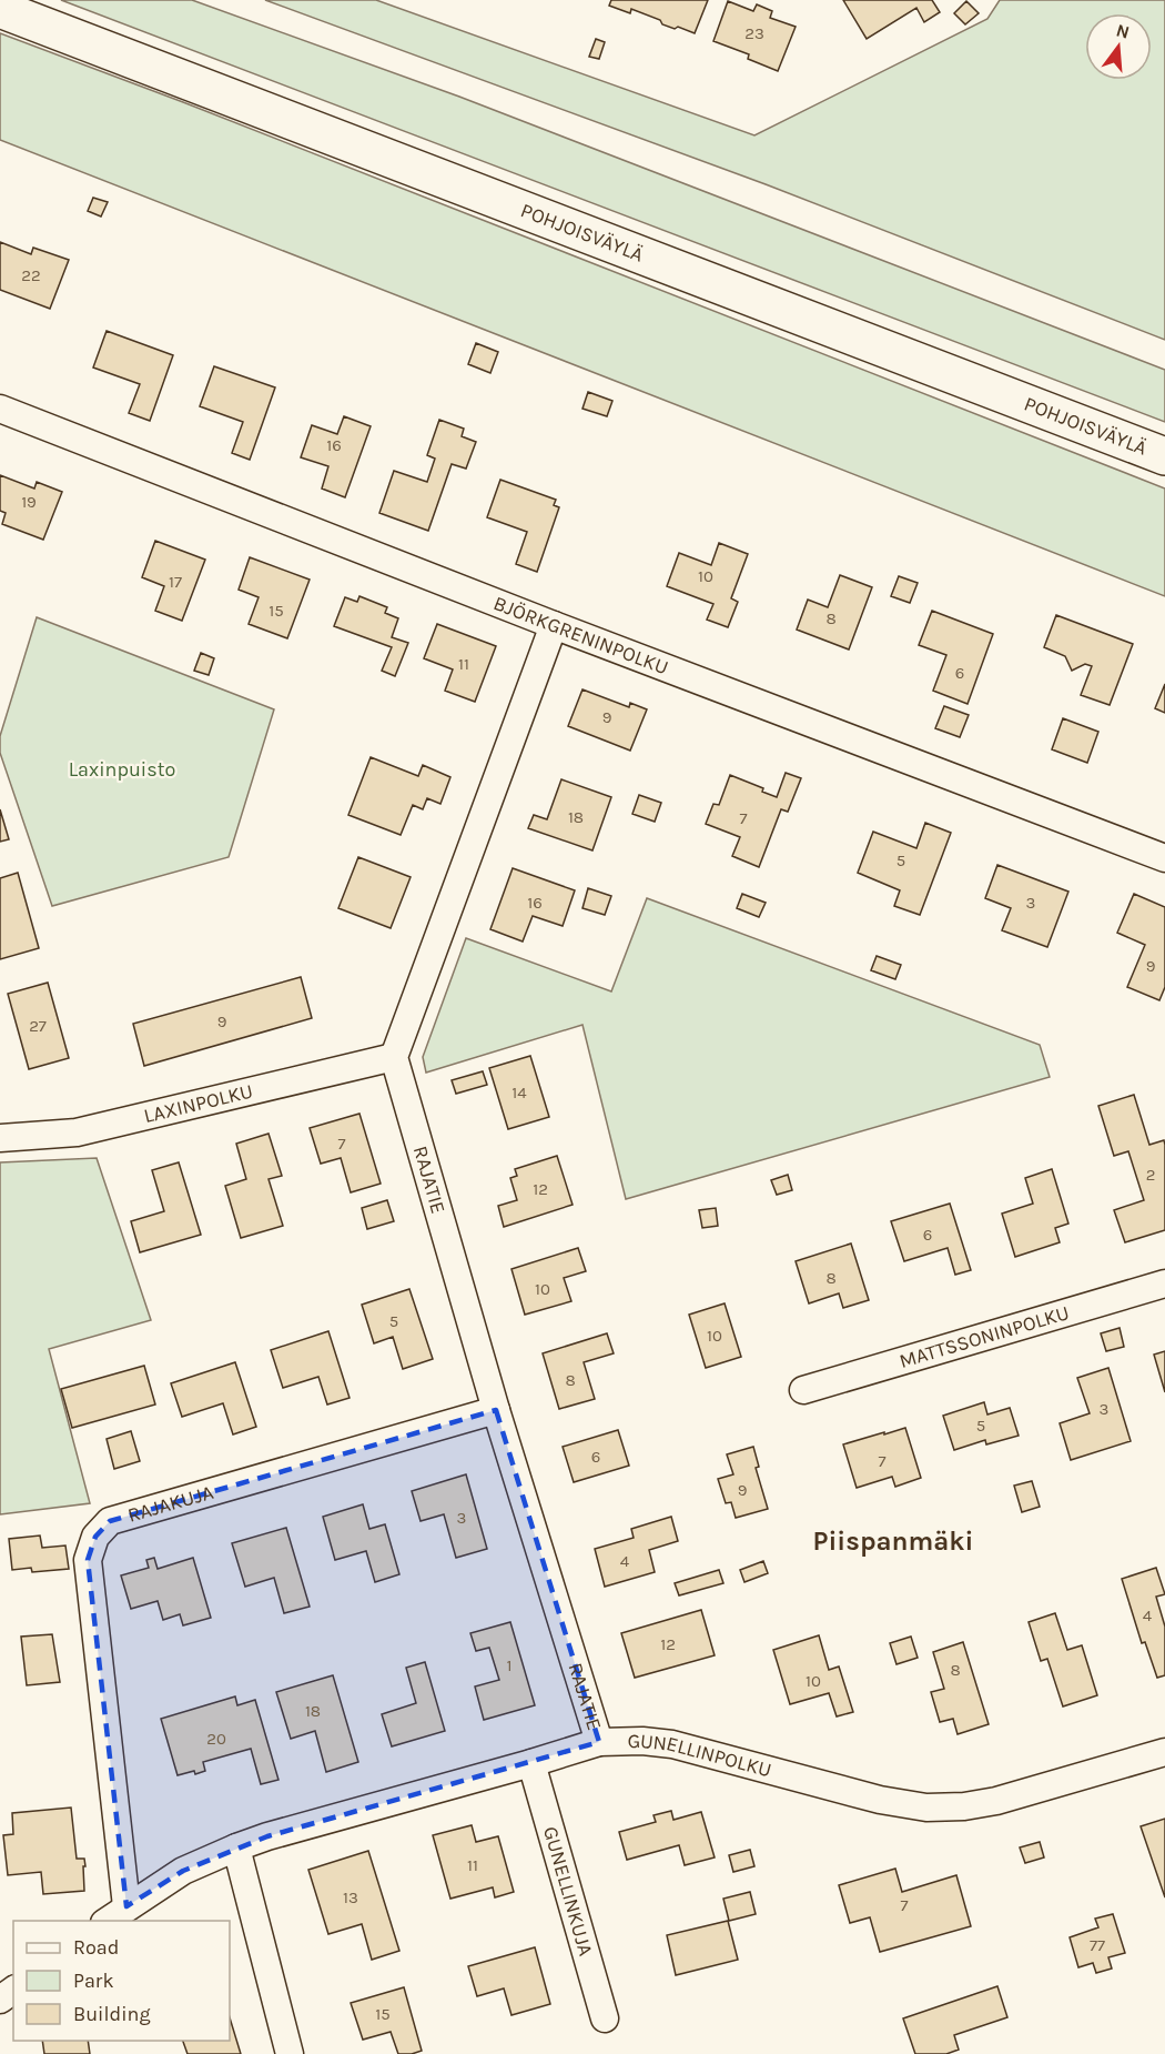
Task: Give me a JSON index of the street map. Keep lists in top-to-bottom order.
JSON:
{
  "streets": {
    "main road": ["POHJOISVÄYLÄ"],
    "street": [
      "BJÖRKGRENINPOLKU",
      "LAXINPOLKU",
      "RAJATIE",
      "MATTSSONINPOLKU",
      "RAJAKUJA",
      "GUNELLINPOLKU",
      "GUNELLINKUJA"
    ]
  },
  "crossings": [
    ["LAXINPOLKU", "RAJATIE"],
    ["RAJATIE", "RAJAKUJA"],
    ["RAJATIE", "GUNELLINPOLKU"],
    ["RAJAKUJA", "GUNELLINPOLKU"],
    ["GUNELLINPOLKU", "GUNELLINKUJA"]
  ],
  "districts": ["Piispanmäki"],
  "parks": ["Laxinpuisto"],
  "house_numbers": [
    "23",
    "22",
    "16",
    "19",
    "10",
    "17",
    "15",
    "8",
    "11",
    "6",
    "9",
    "18",
    "7",
    "5",
    "16",
    "3",
    "9",
    "9",
    "27",
    "14",
    "7",
    "2",
    "12",
    "6",
    "8",
    "10",
    "5",
    "10",
    "8",
    "3",
    "5",
    "6",
    "7",
    "9",
    "3",
    "4",
    "4",
    "12",
    "1",
    "8",
    "10",
    "18",
    "20",
    "11",
    "13",
    "7",
    "77",
    "15"
  ],
  "legend": ["Road", "Park", "Building"],
  "north": "top"
}
